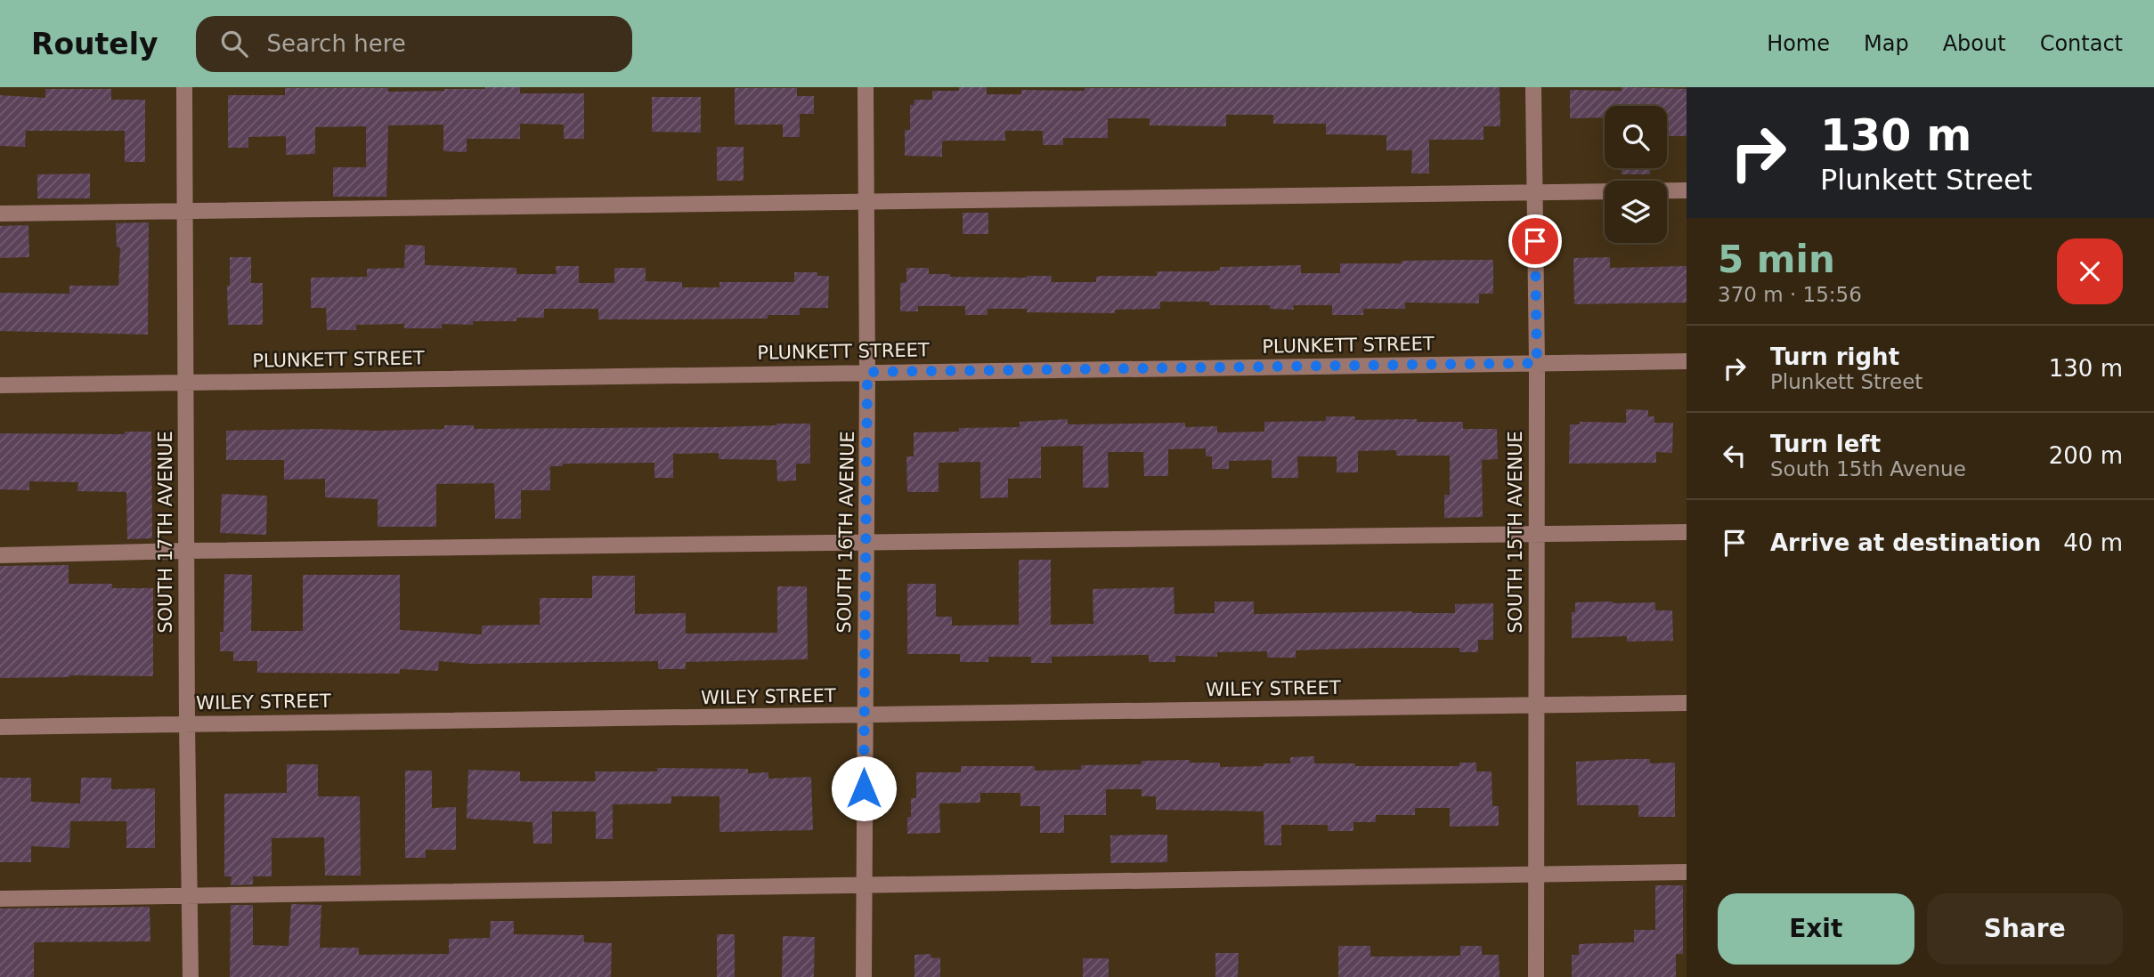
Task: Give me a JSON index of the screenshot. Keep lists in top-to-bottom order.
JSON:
{
  "streets": {
    "street": [
      "PLUNKETT STREET",
      "SOUTH 17TH AVENUE",
      "SOUTH 16TH AVENUE",
      "SOUTH 15TH AVENUE",
      "WILEY STREET"
    ]
  },
  "crossings": [
    ["PLUNKETT STREET", "SOUTH 17TH AVENUE"],
    ["PLUNKETT STREET", "SOUTH 16TH AVENUE"],
    ["PLUNKETT STREET", "SOUTH 15TH AVENUE"],
    ["SOUTH 17TH AVENUE", "WILEY STREET"],
    ["SOUTH 16TH AVENUE", "WILEY STREET"],
    ["SOUTH 15TH AVENUE", "WILEY STREET"]
  ],
  "page": {
    "header": "Routely",
    "search": "Search here",
    "nav": [
      "Home",
      "Map",
      "About",
      "Contact"
    ],
    "turn": ["130 m", "Plunkett Street"],
    "heading": ["5 min", "370 m · 15:56"],
    "list": [
      {
        "name": "Turn right",
        "note": "Plunkett Street",
        "value": "130 m"
      },
      {
        "name": "Turn left",
        "note": "South 15th Avenue",
        "value": "200 m"
      },
      {
        "name": "Arrive at destination",
        "value": "40 m"
      }
    ],
    "buttons": ["Exit", "Share"]
  }
}
